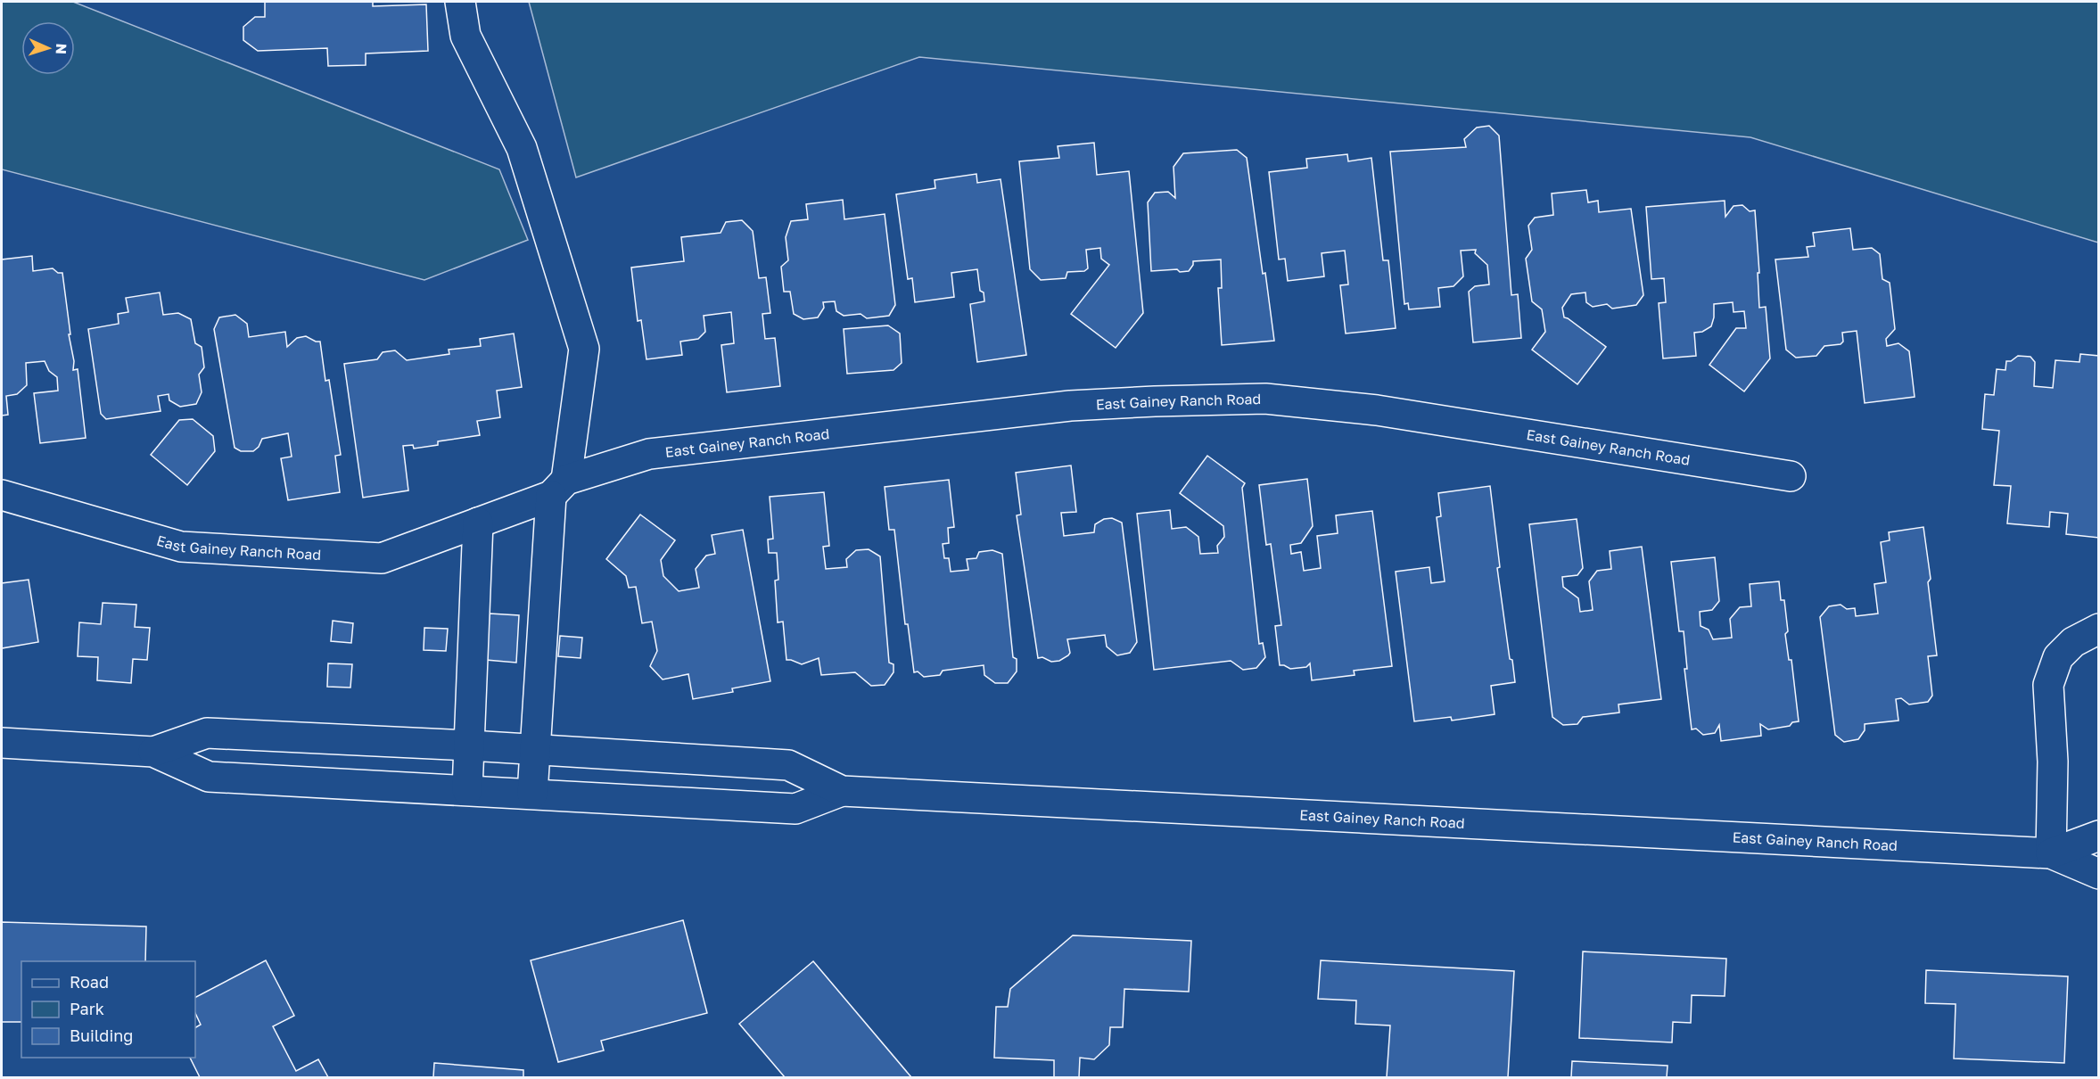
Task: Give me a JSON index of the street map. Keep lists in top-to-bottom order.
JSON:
{
  "streets": {
    "street": ["East Gainey Ranch Road"]
  },
  "legend": ["Road", "Park", "Building"],
  "north": "right"
}
